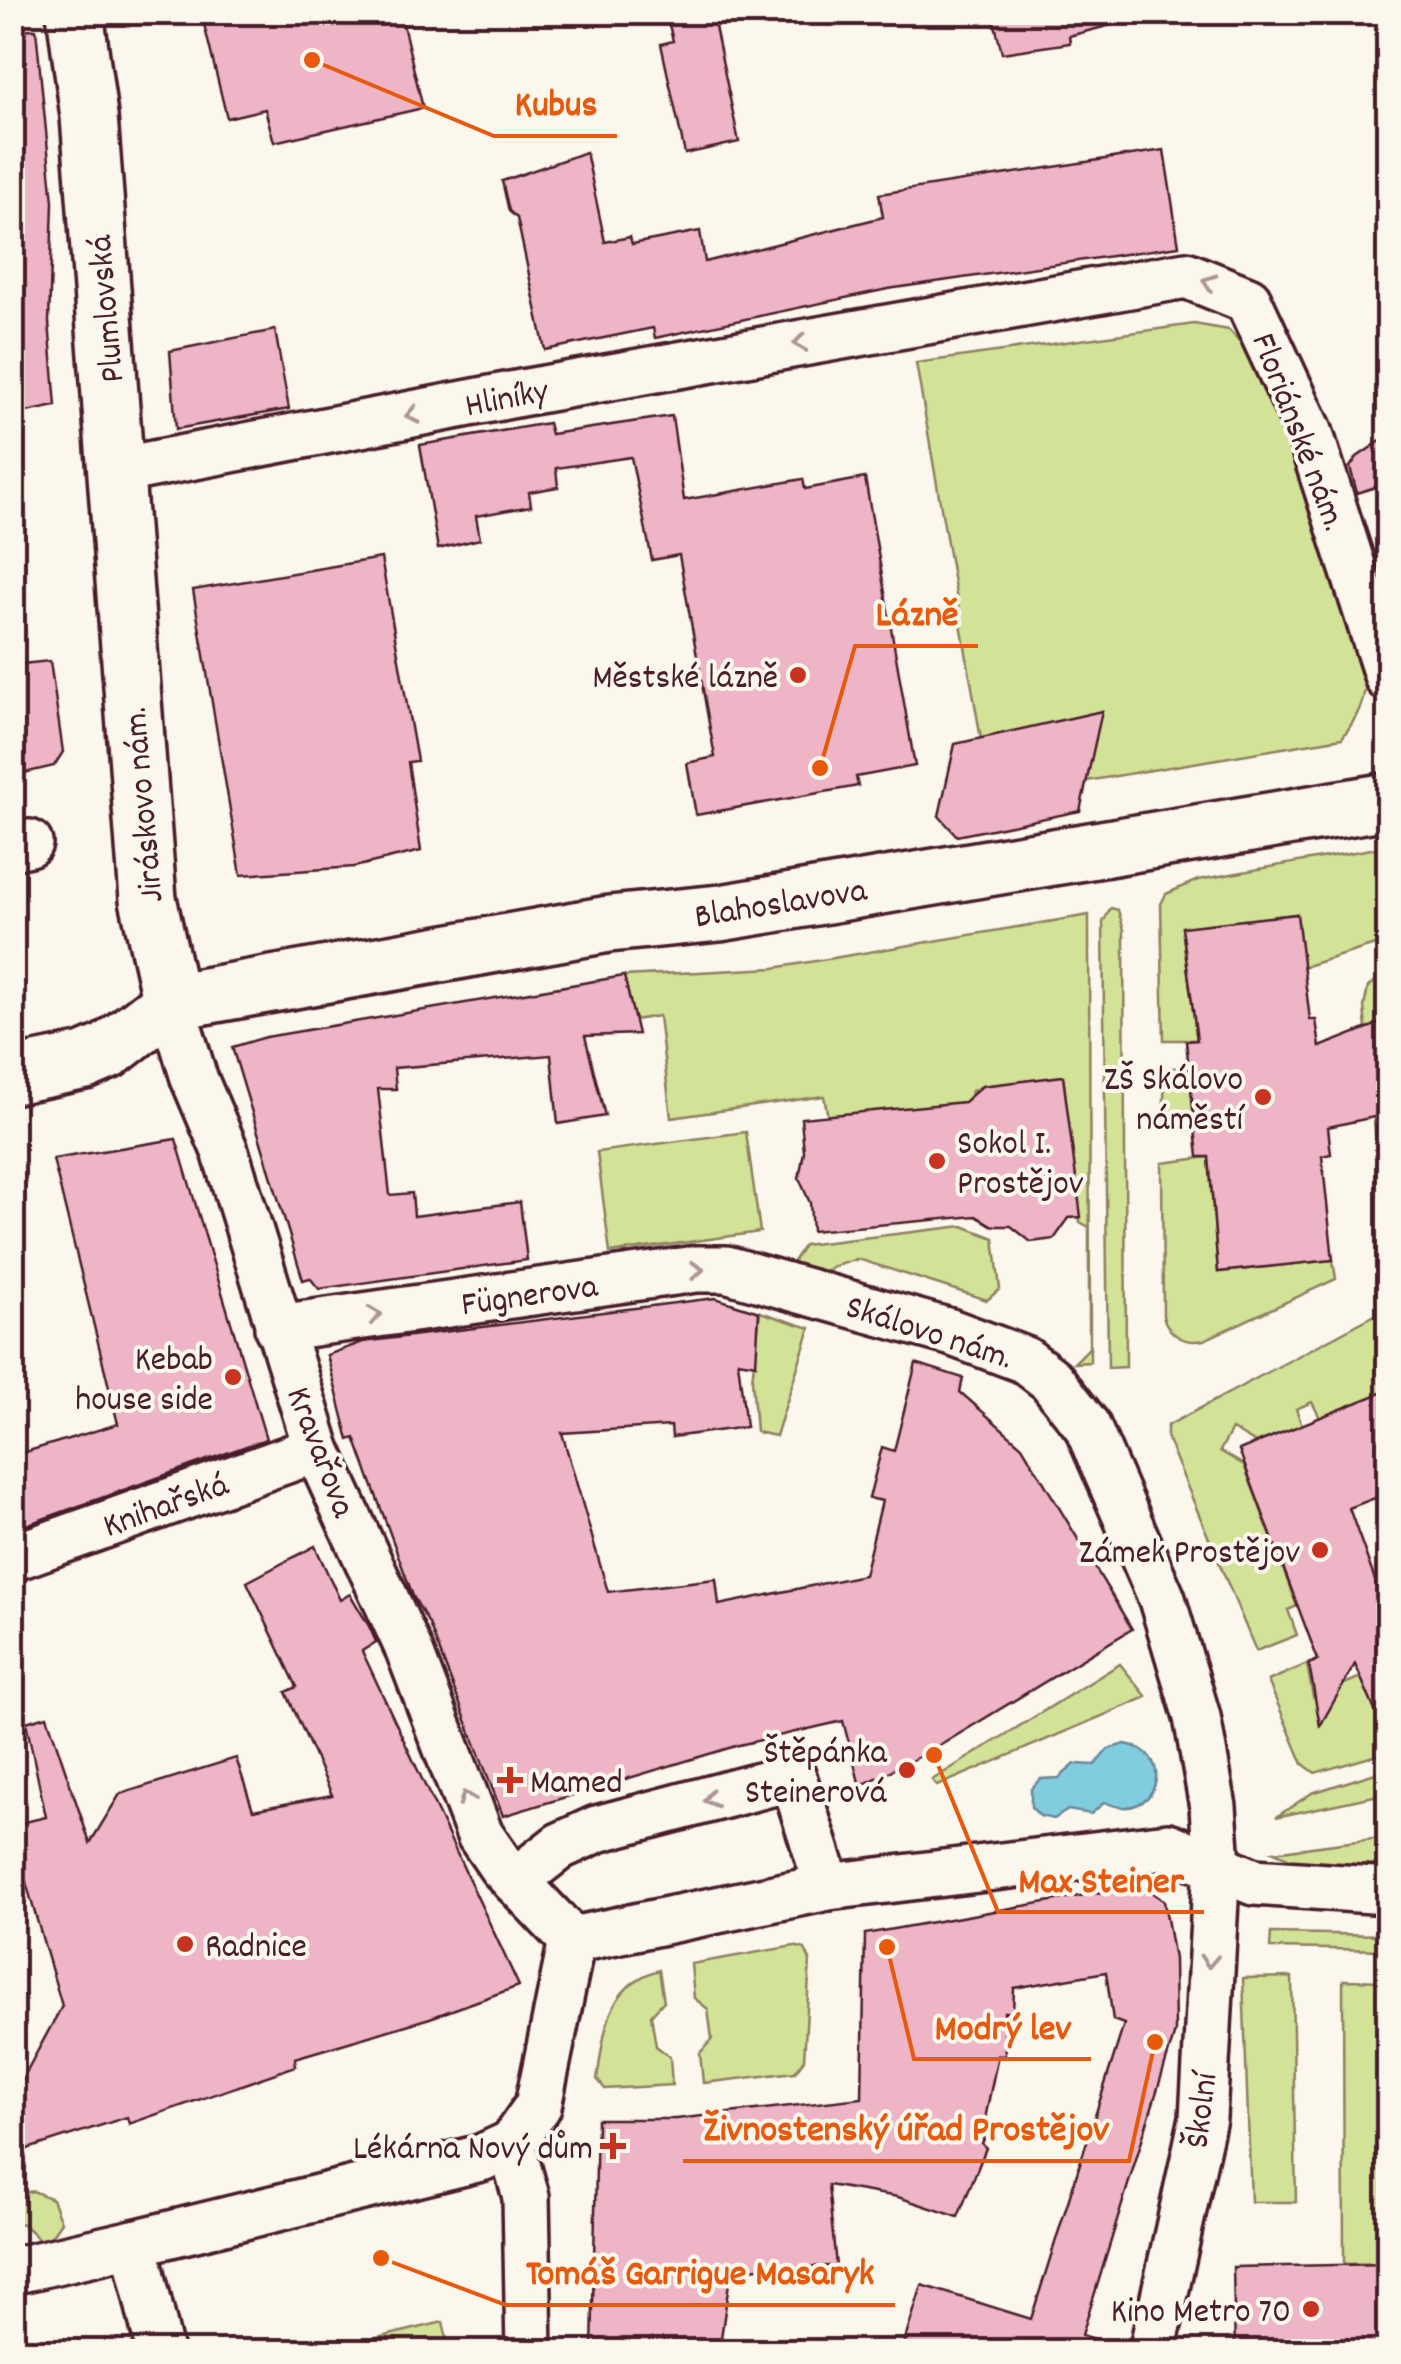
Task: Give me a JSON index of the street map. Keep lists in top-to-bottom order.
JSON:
{
  "streets": {
    "main road": ["Plumlovská", "Jiráskovo nám.", "Blahoslavova"],
    "street": [
      "Hliníky",
      "Floriánské nám.",
      "Fügnerova",
      "Skálovo nám.",
      "Kravařova",
      "Knihařská",
      "Školní"
    ]
  },
  "crossings": [
    ["Plumlovská", "Hliníky"],
    ["Plumlovská", "Jiráskovo nám."],
    ["Hliníky", "Floriánské nám."],
    ["Jiráskovo nám.", "Blahoslavova"],
    ["Jiráskovo nám.", "Kravařova"],
    ["Blahoslavova", "Kravařova"],
    ["Fügnerova", "Skálovo nám."],
    ["Fügnerova", "Kravařova"],
    ["Skálovo nám.", "Školní"],
    ["Kravařova", "Knihařská"]
  ],
  "one_way": [
    "Hliníky",
    "Fügnerova",
    "Kravařova",
    "Školní"
  ],
  "places": {
    "other": [
      "Kubus",
      "Městské lázně",
      "Lázně",
      "ZŠ Skálovo náměstí",
      "Sokol I. Prostějov",
      "Kebab house side",
      "Zámek Prostějov",
      "Max Steiner",
      "Štěpánka Steinerová",
      "Radnice",
      "Modrý lev",
      "Živnostenský úřad Prostějov",
      "Tomáš Garrigue Masaryk",
      "Kino Metro 70"
    ],
    "health": ["Mamed", "Lékárna Nový dům"]
  }
}
